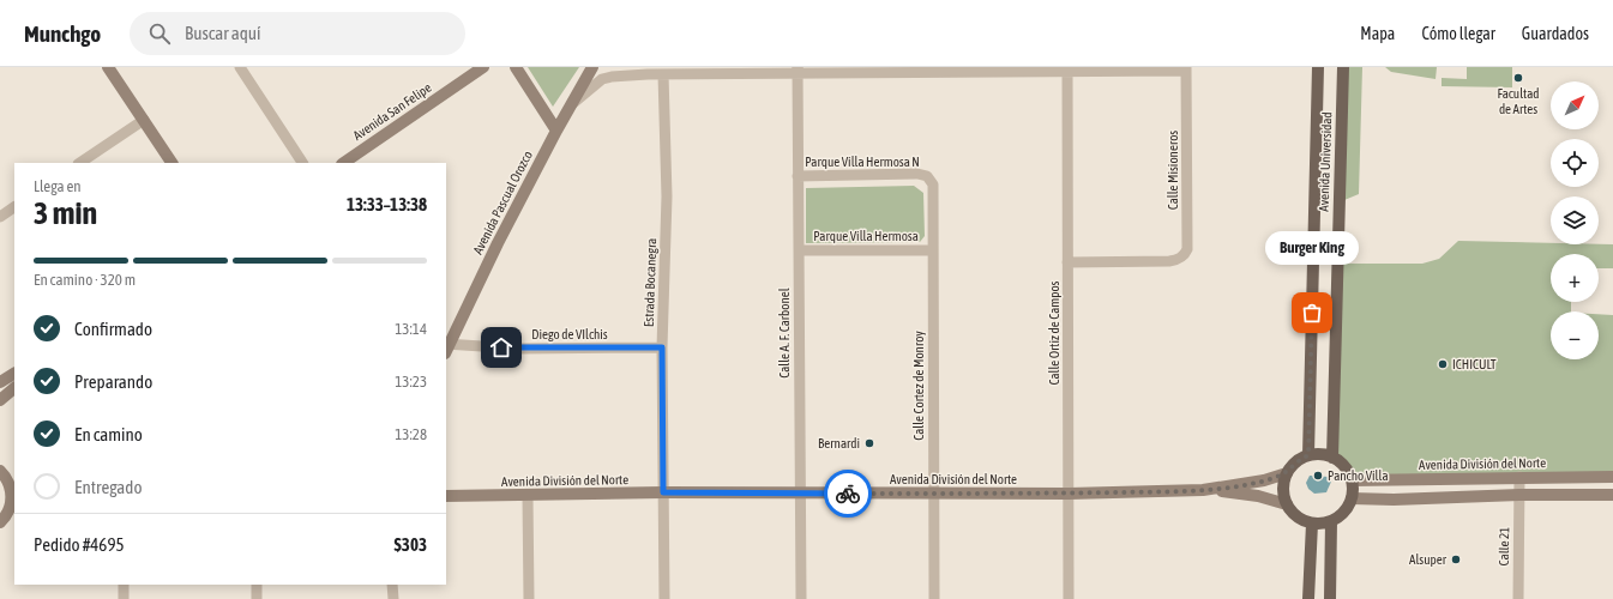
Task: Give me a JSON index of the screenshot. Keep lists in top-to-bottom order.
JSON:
{
  "streets": {
    "main road": [
      "Avenida San Felipe",
      "Avenida Universidad",
      "Avenida Pascual Orozco",
      "Avenida División del Norte"
    ],
    "street": [
      "Parque Villa Hermosa N",
      "Calle Misioneros",
      "Parque Villa Hermosa",
      "Estrada Bocanegra",
      "Calle A. F. Carbonel",
      "Calle Ortiz de Campos",
      "Diego de VIlchis",
      "Calle Cortez de Monroy",
      "Calle 21"
    ]
  },
  "crossings": [
    ["Parque Villa Hermosa N", "Calle A. F. Carbonel"],
    ["Parque Villa Hermosa N", "Calle Cortez de Monroy"],
    ["Avenida Universidad", "Avenida División del Norte"],
    ["Calle Misioneros", "Calle Ortiz de Campos"],
    ["Avenida Pascual Orozco", "Diego de VIlchis"],
    ["Parque Villa Hermosa", "Calle A. F. Carbonel"],
    ["Parque Villa Hermosa", "Calle Cortez de Monroy"],
    ["Estrada Bocanegra", "Diego de VIlchis"],
    ["Estrada Bocanegra", "Avenida División del Norte"],
    ["Calle A. F. Carbonel", "Avenida División del Norte"],
    ["Calle Ortiz de Campos", "Avenida División del Norte"],
    ["Calle Cortez de Monroy", "Avenida División del Norte"],
    ["Avenida División del Norte", "Calle 21"]
  ],
  "places": [
    "Facultad de Artes",
    "Burger King",
    "ICHICULT",
    "Bernardi",
    "Pancho Villa",
    "Alsuper"
  ],
  "north": "top right",
  "page": {
    "header": "Munchgo",
    "search": "Buscar aquí",
    "nav": ["Mapa", "Cómo llegar", "Guardados"],
    "map_buttons": ["+", "−"],
    "heading": ["3 min", "Llega en", "13:33–13:38"],
    "panel": ["Pedido #4695", "$303"],
    "bubble": "Burger King",
    "bar": "En camino · 320 m",
    "list": [
      ["Confirmado", "13:14"],
      ["Preparando", "13:23"],
      ["En camino", "13:28"],
      "Entregado"
    ]
  }
}
